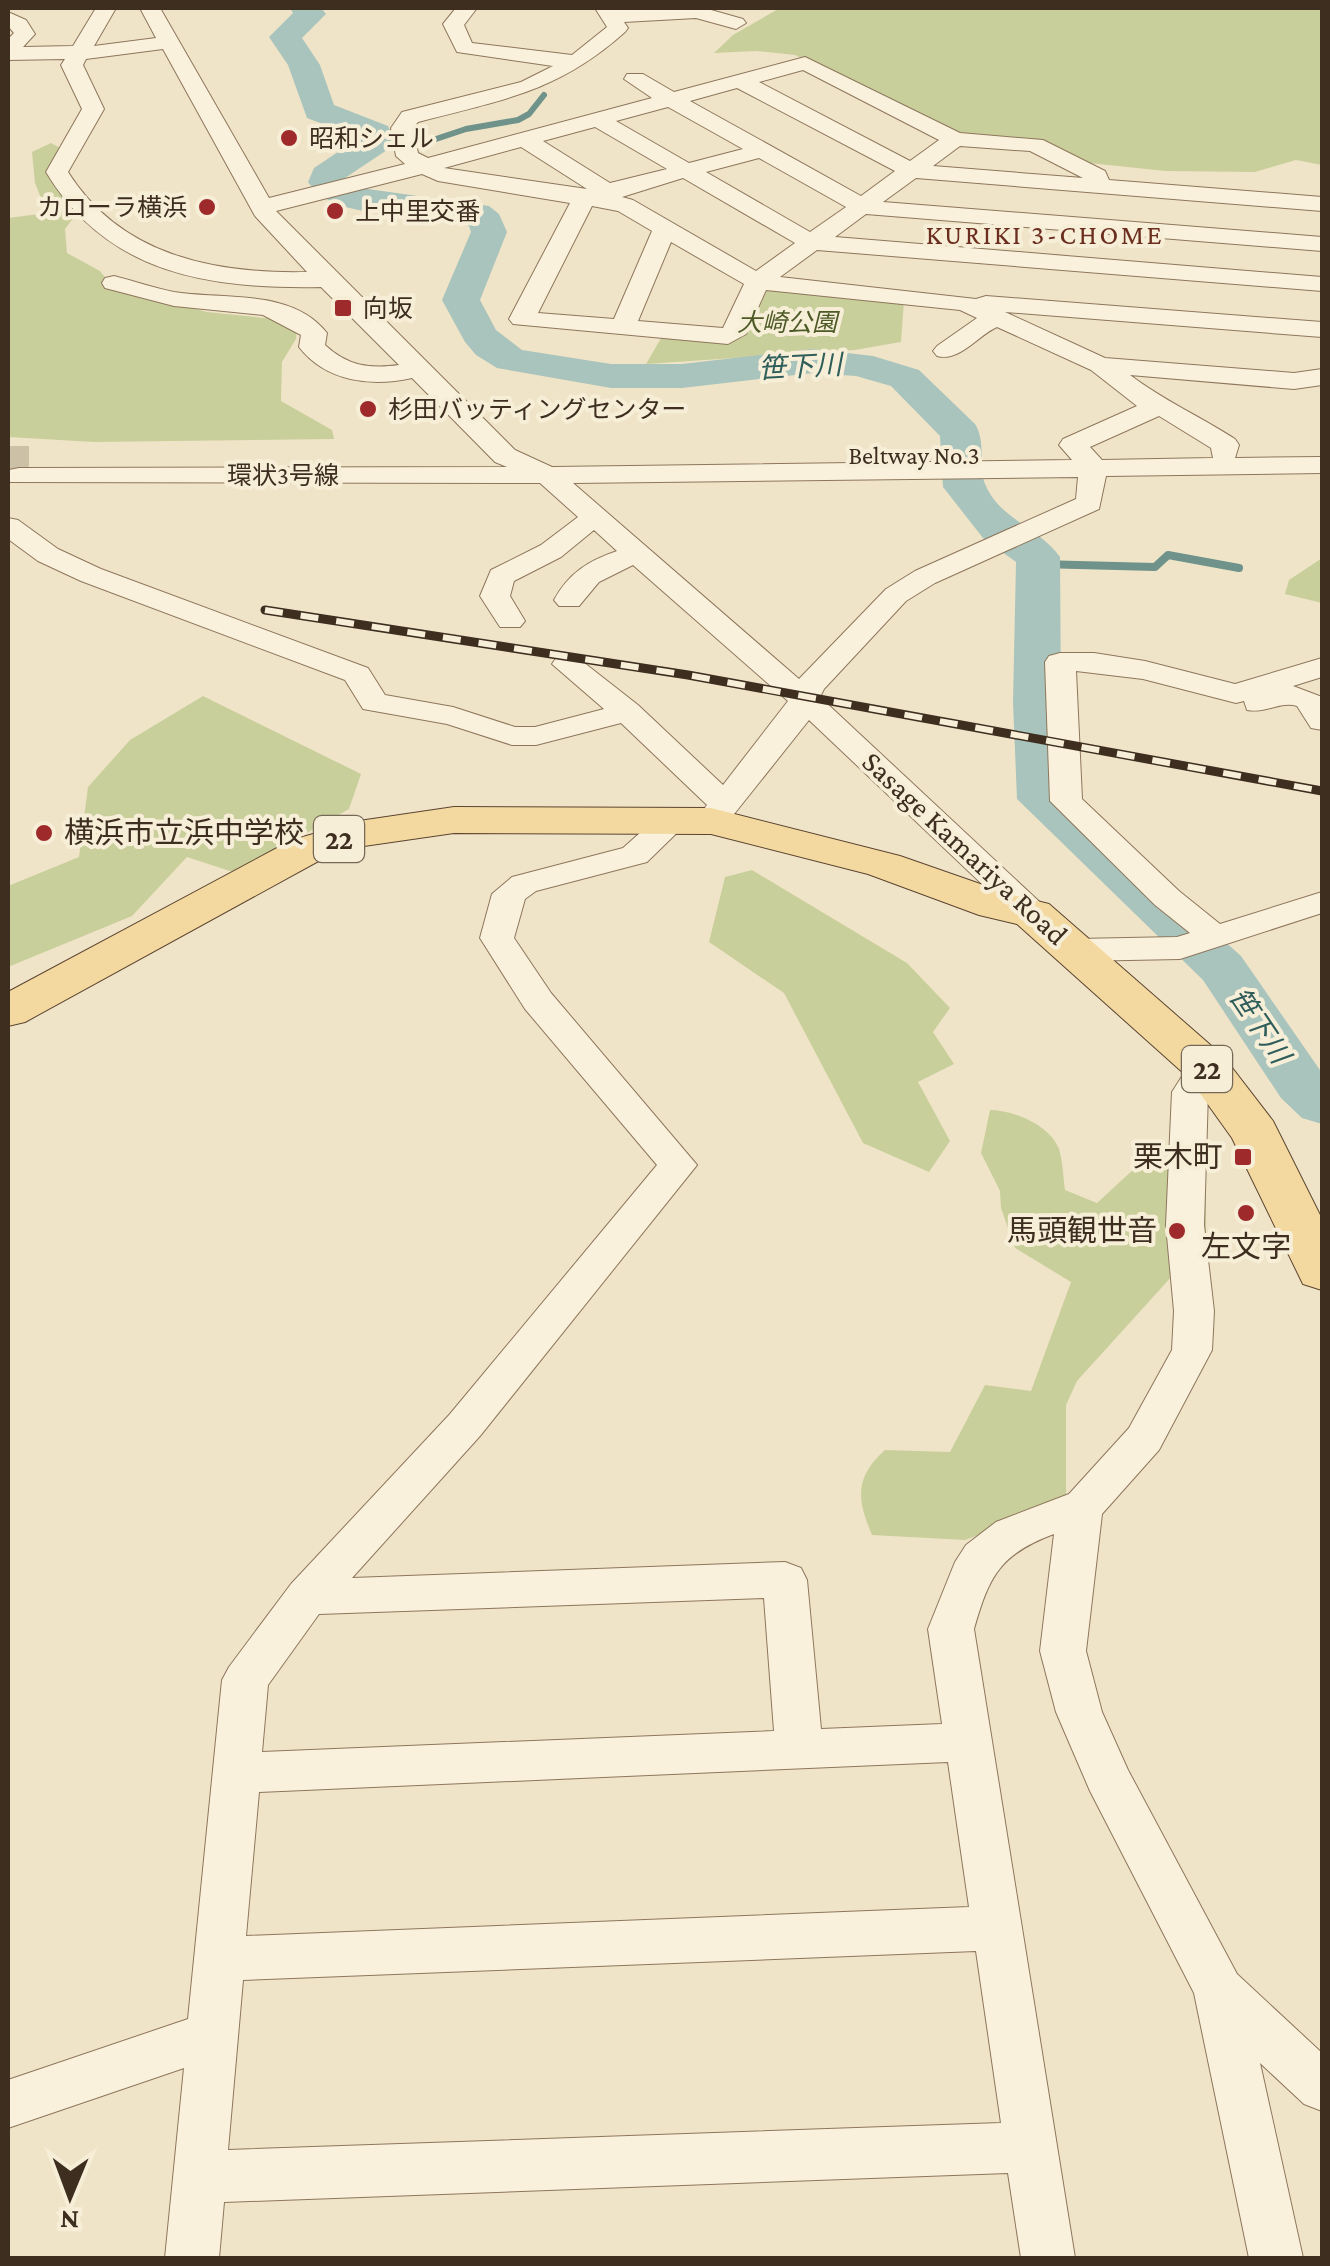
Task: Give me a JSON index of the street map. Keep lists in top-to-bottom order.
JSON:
{
  "streets": {
    "main road": ["22", "Sasage Kamariya Road"],
    "street": ["Beltway No.3", "環状3号線"]
  },
  "crossings": [
    ["Beltway No.3", "環状3号線"],
    ["Beltway No.3", "Sasage Kamariya Road"],
    ["環状3号線", "Sasage Kamariya Road"],
    ["22", "Sasage Kamariya Road"]
  ],
  "districts": ["KURIKI 3-CHOME"],
  "water": ["笹下川"],
  "parks": ["大崎公園"],
  "places": {
    "other": [
      "昭和シェル",
      "カローラ横浜",
      "上中里交番",
      "杉田バッティングセンター",
      "横浜市立浜中学校",
      "左文字",
      "馬頭観世音"
    ],
    "transit": ["向坂", "栗木町"]
  },
  "north": "bottom"
}
